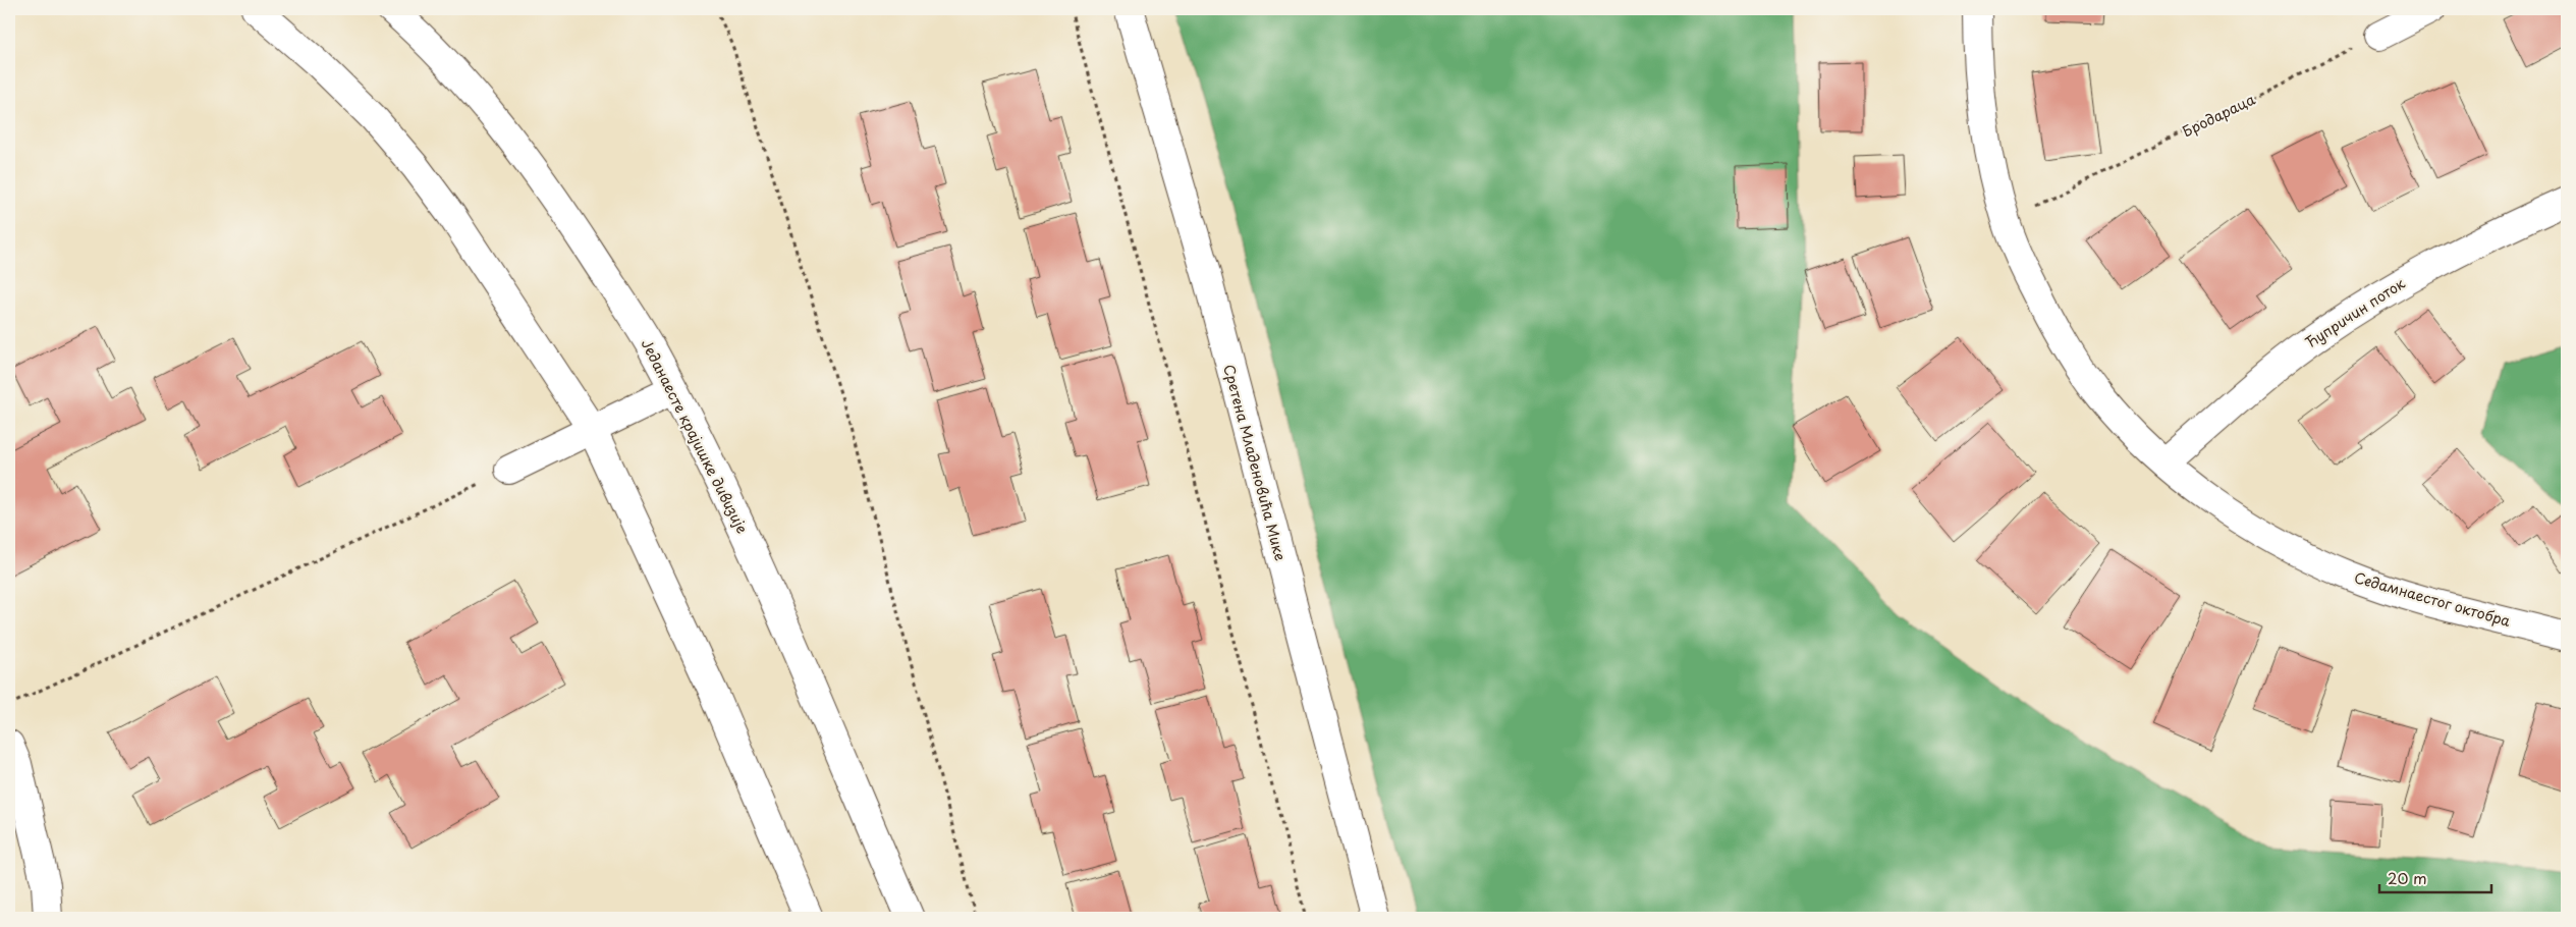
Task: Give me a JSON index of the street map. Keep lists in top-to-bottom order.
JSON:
{
  "streets": {
    "street": [
      "Ћупричин поток",
      "Једанаесте крајишке дивизије",
      "Сретена Младеновића Мике",
      "Седамнаестог октобра"
    ],
    "path": ["Бродараца"]
  },
  "crossings": [
    ["Бродараца", "Седамнаестог октобра"],
    ["Ћупричин поток", "Седамнаестог октобра"]
  ],
  "scale_bar": "20 m"
}
